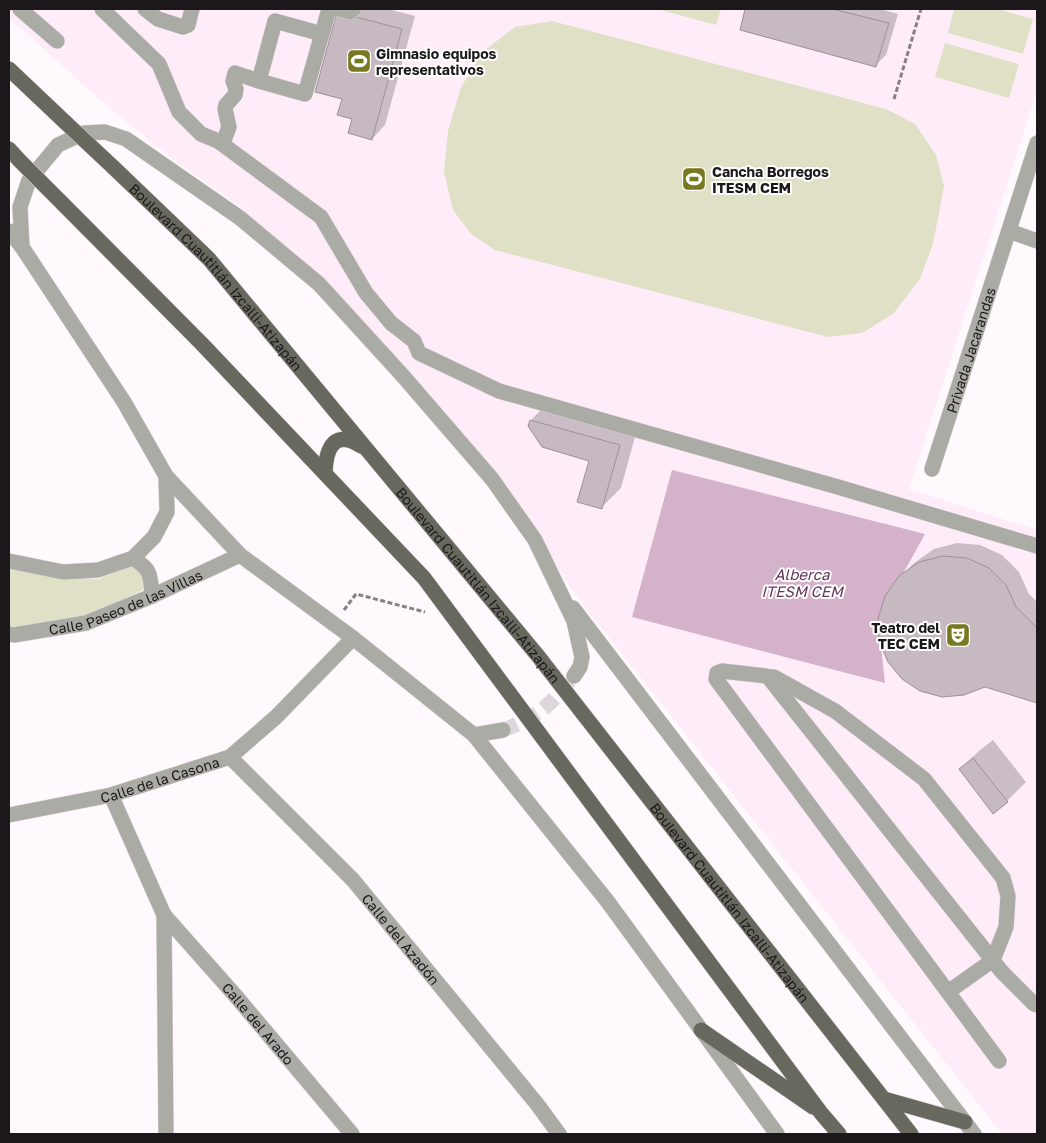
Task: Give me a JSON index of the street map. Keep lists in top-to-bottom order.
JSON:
{
  "streets": {
    "main road": ["Boulevard Cuautitlán Izcalli-Atizapán"],
    "street": [
      "Privada Jacarandas",
      "Calle Paseo de las Villas",
      "Calle de la Casona",
      "Calle del Azadón",
      "Calle del Arado"
    ]
  },
  "crossings": [
    ["Calle de la Casona", "Calle del Azadón"],
    ["Calle de la Casona", "Calle del Arado"]
  ],
  "water": ["Alberca ITESM CEM"],
  "places": {
    "sports": ["Gimnasio equipos representativos", "Cancha Borregos ITESM CEM"],
    "theatre": ["Teatro del TEC CEM"]
  }
}
